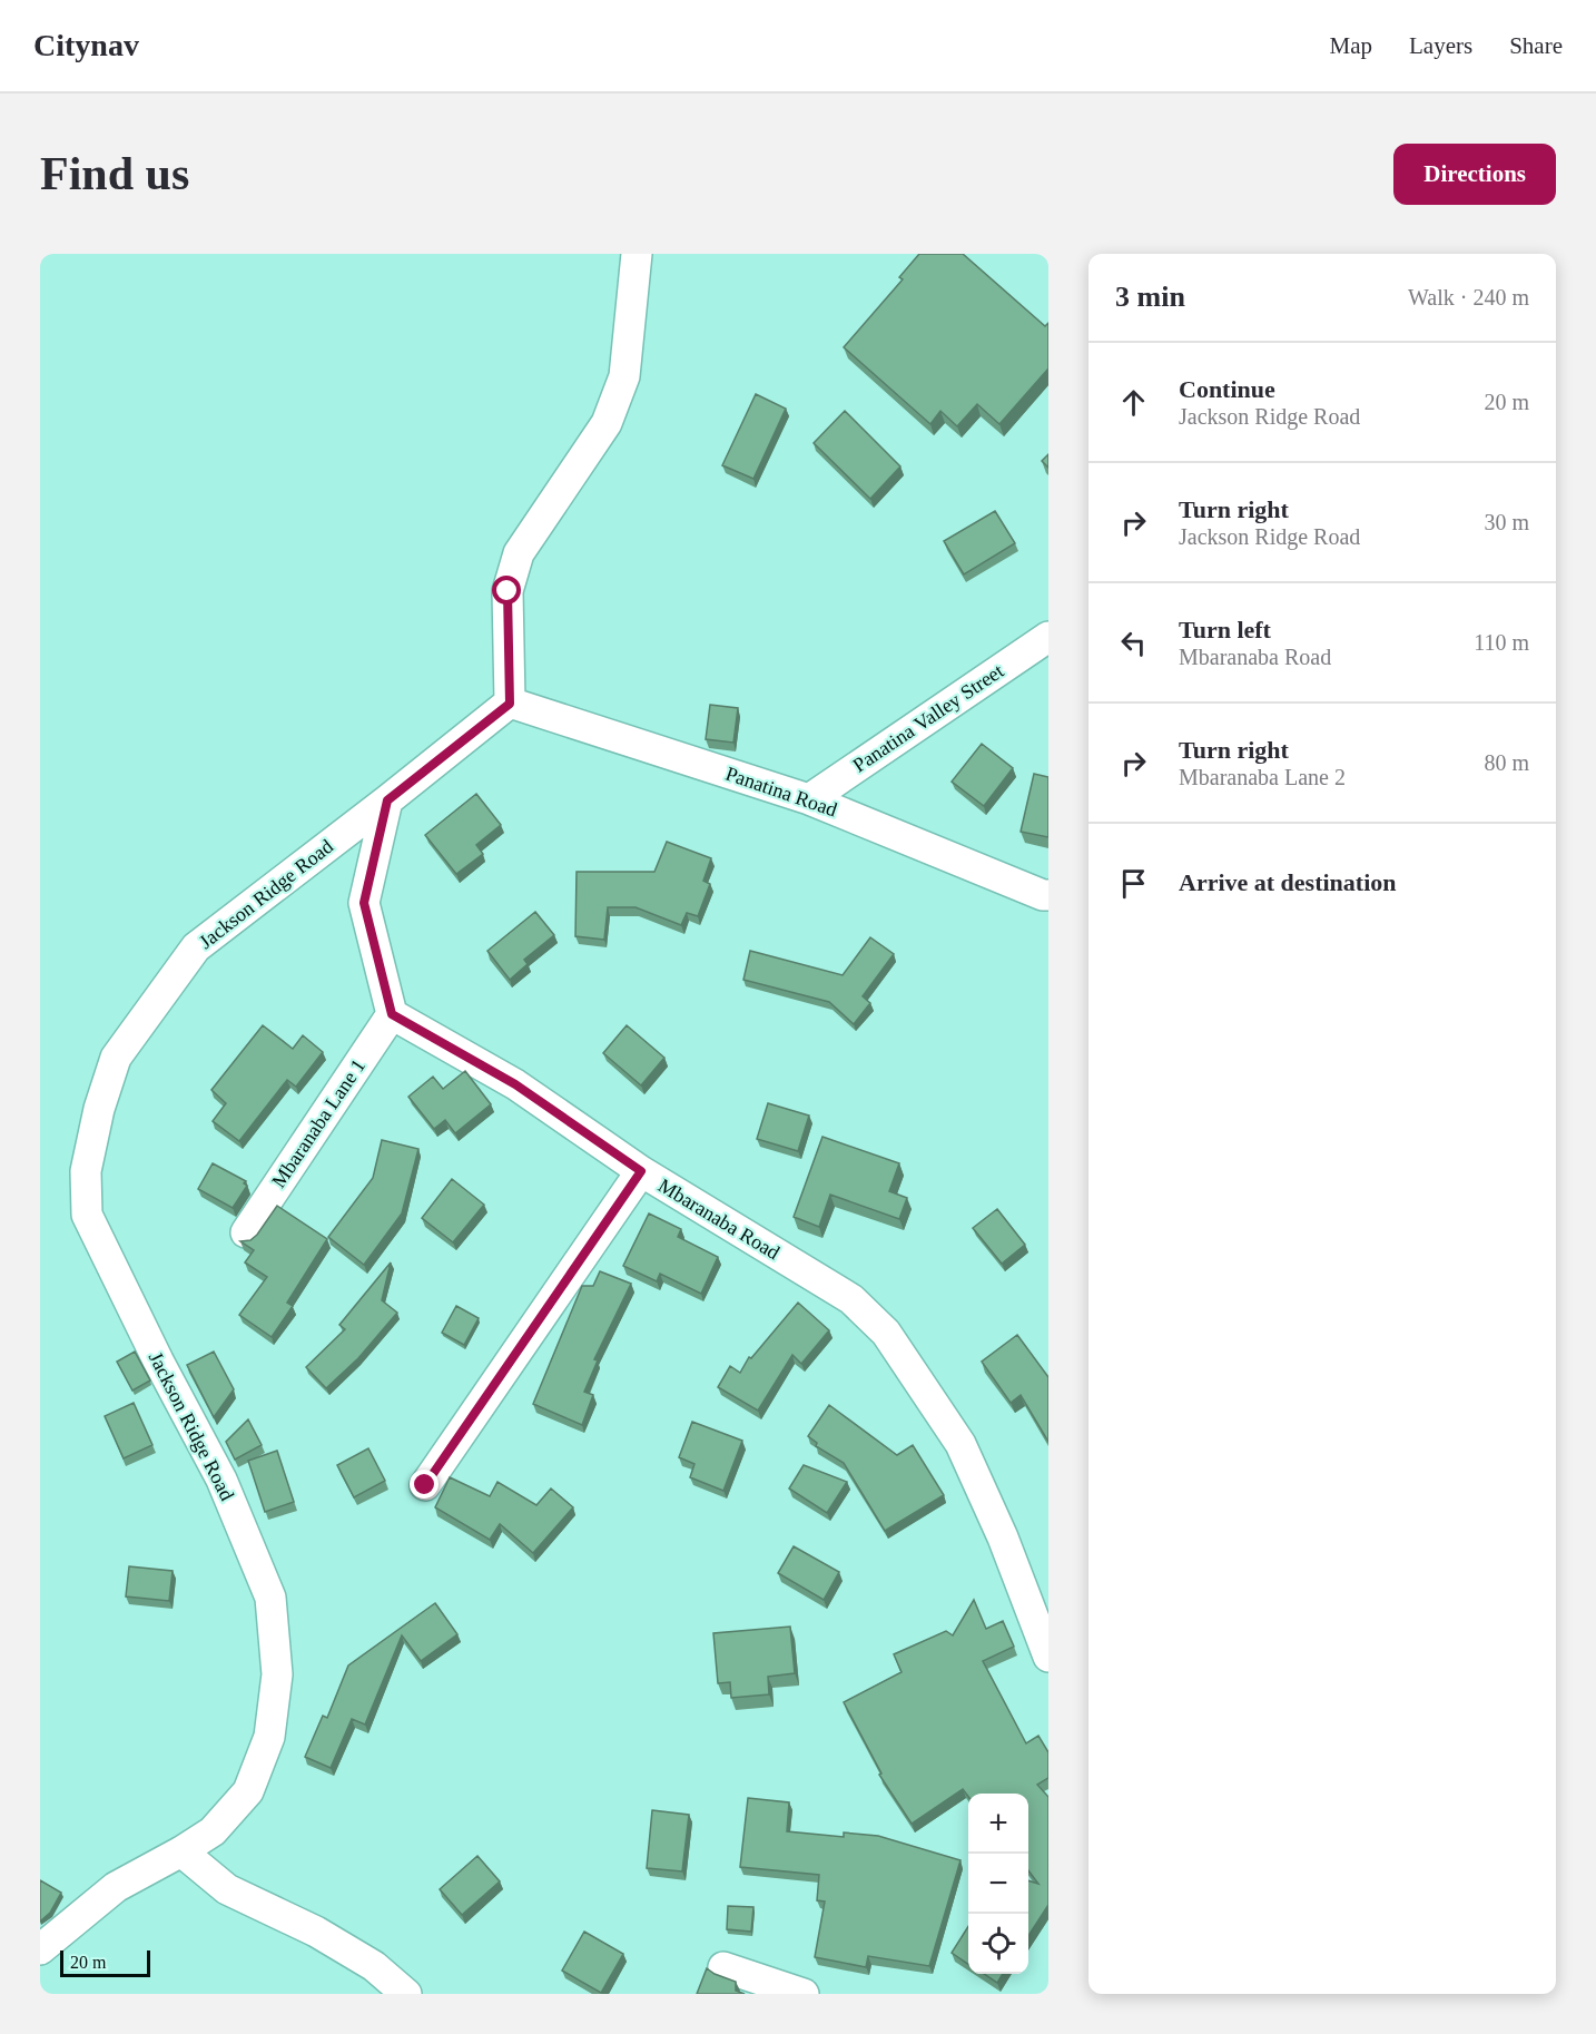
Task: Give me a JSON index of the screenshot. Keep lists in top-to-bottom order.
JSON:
{
  "streets": {
    "street": [
      "Panatina Valley Street",
      "Panatina Road",
      "Jackson Ridge Road",
      "Mbaranaba Lane 1",
      "Mbaranaba Road"
    ]
  },
  "crossings": [
    ["Panatina Valley Street", "Panatina Road"],
    ["Panatina Road", "Jackson Ridge Road"],
    ["Mbaranaba Lane 1", "Mbaranaba Road"]
  ],
  "scale_bar": "20 m",
  "page": {
    "header": "Citynav",
    "nav": ["Map", "Layers", "Share"],
    "buttons": "Directions",
    "title": "Find us",
    "heading": ["3 min", "Walk · 240 m"],
    "list": [
      ["Continue", "Jackson Ridge Road", "20 m"],
      ["Turn right", "Jackson Ridge Road", "30 m"],
      ["Turn left", "Mbaranaba Road", "110 m"],
      ["Turn right", "Mbaranaba Lane 2", "80 m"],
      "Arrive at destination"
    ],
    "map_buttons": ["+", "−"],
    "scale": "20 m"
  }
}
